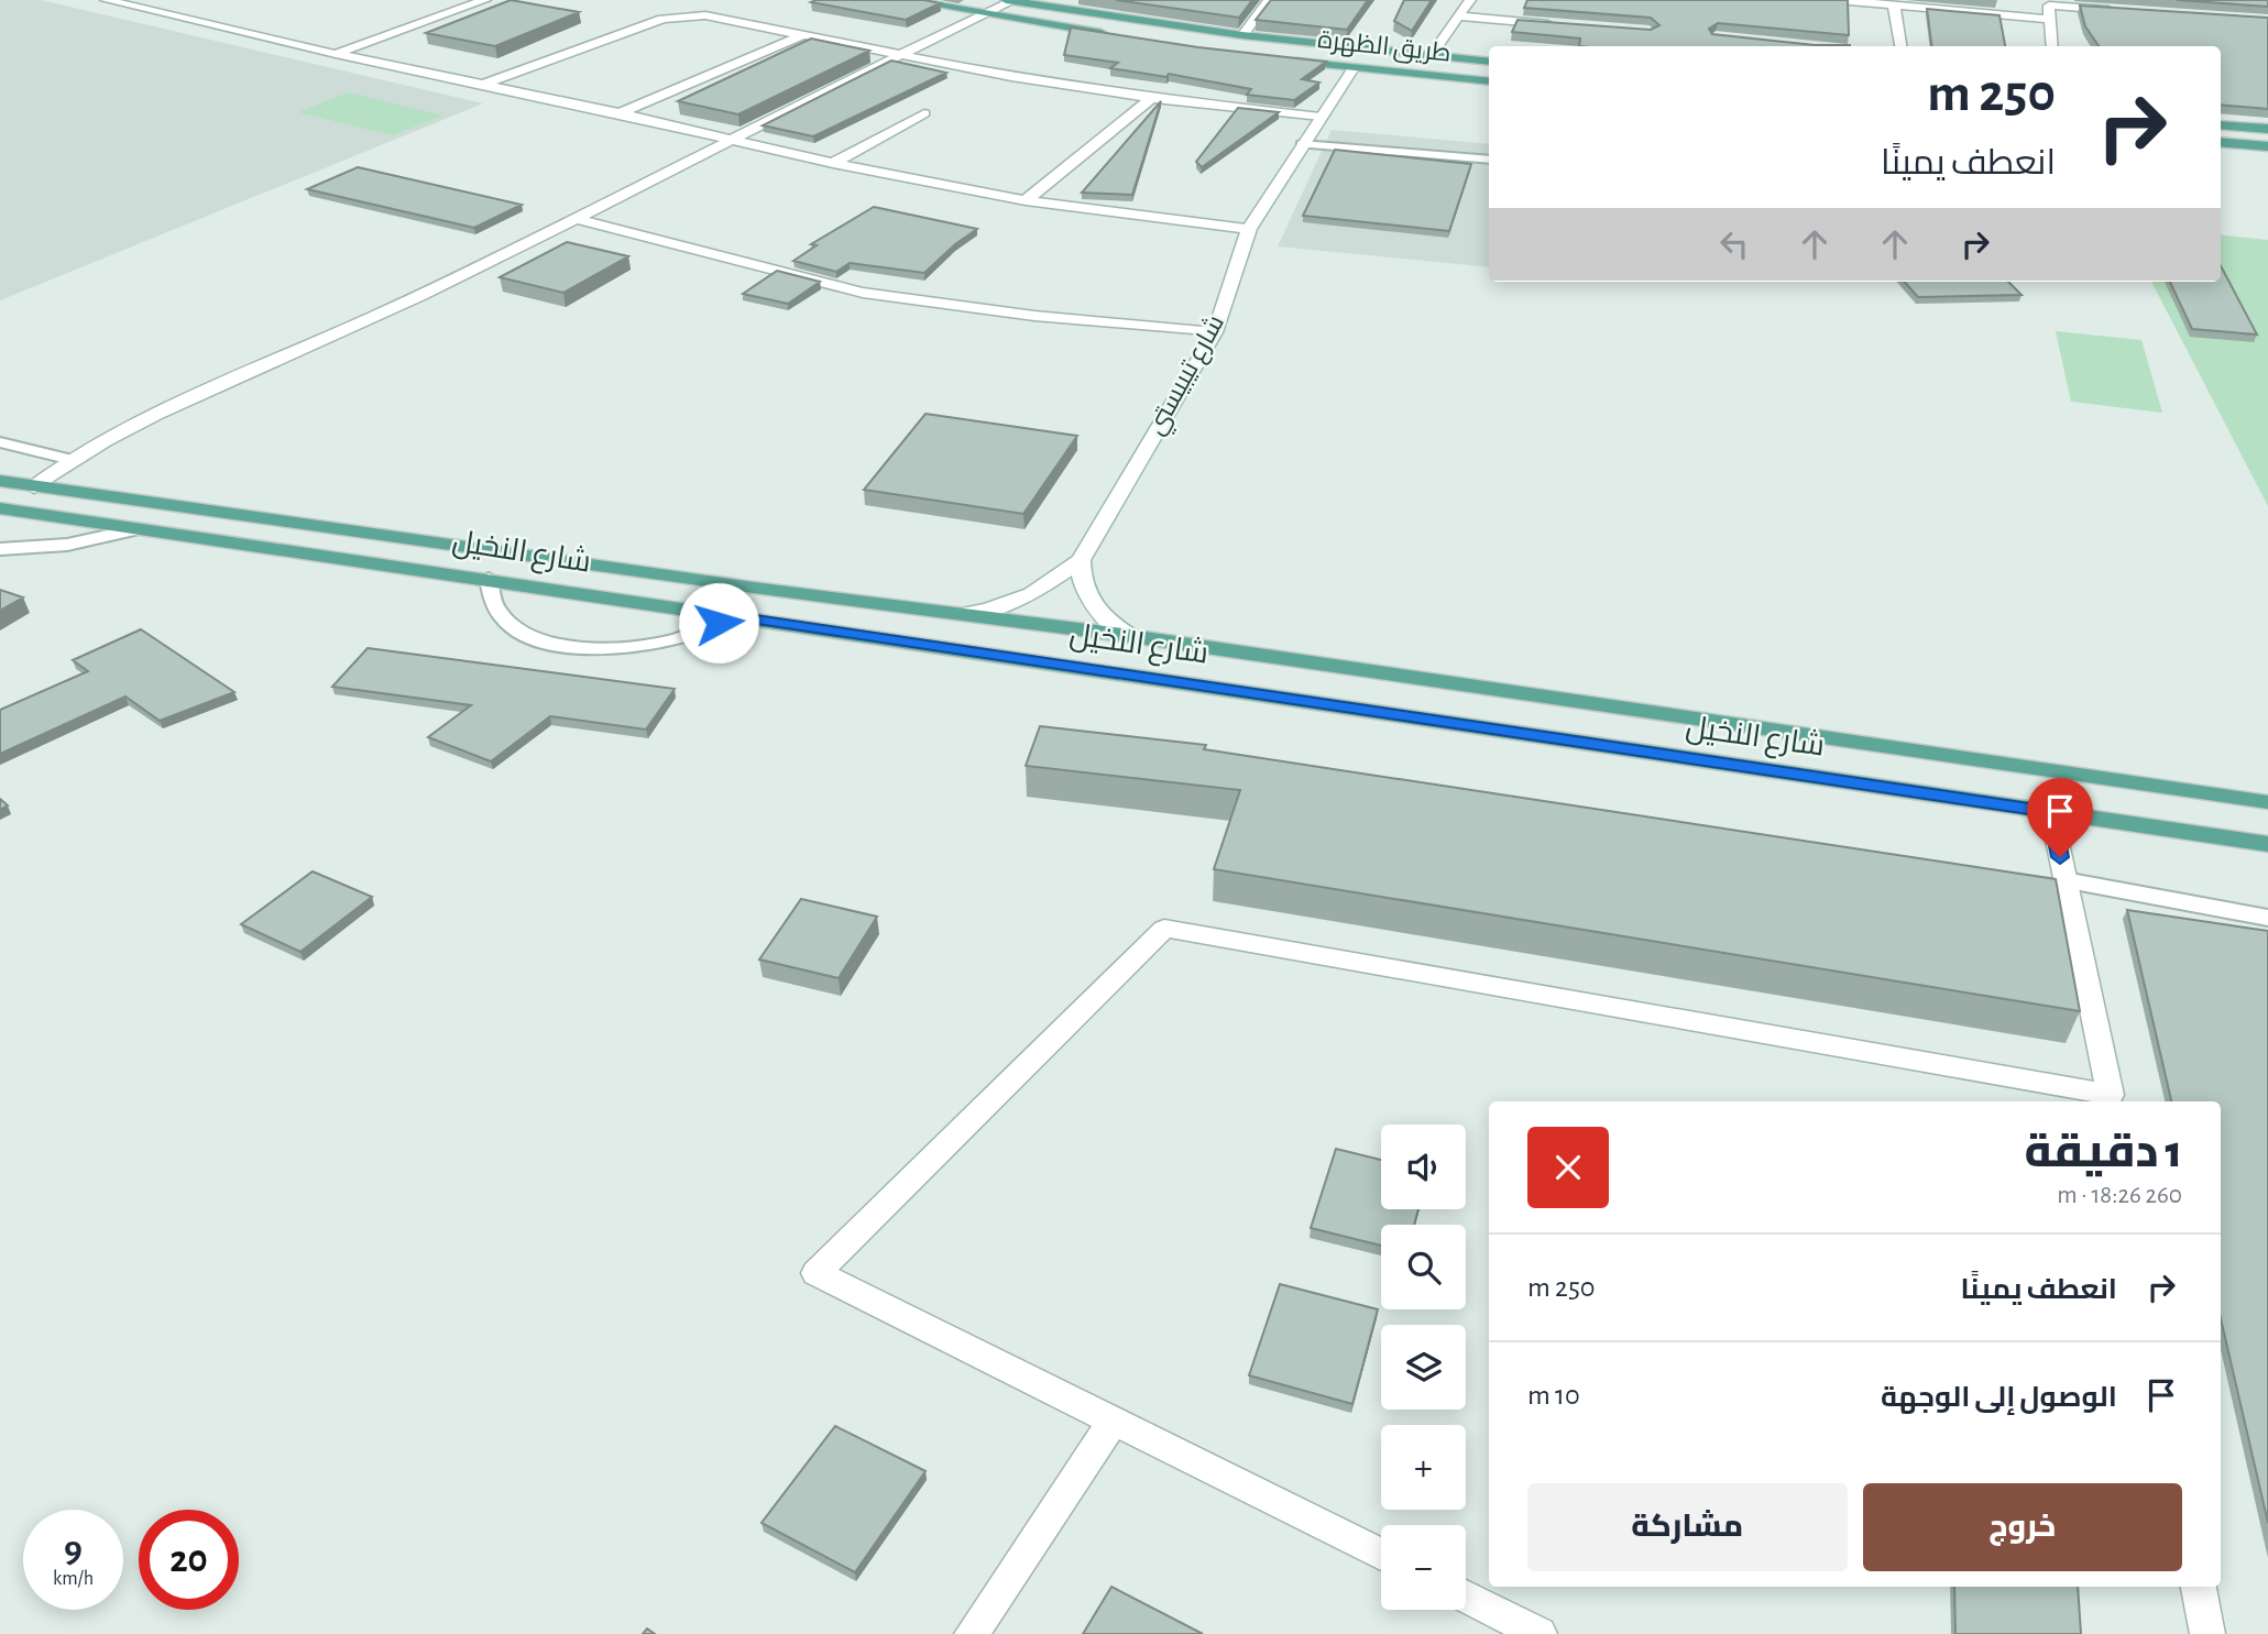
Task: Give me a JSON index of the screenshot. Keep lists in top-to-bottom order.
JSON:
{
  "streets": {
    "main road": ["طريق الظهرة", "شارع النخيل"],
    "street": ["شارع تيبيستي"]
  },
  "crossings": [
    ["طريق الظهرة", "شارع تيبيستي"]
  ],
  "page": {
    "turn": ["250 m", "انعطف يمينًا"],
    "heading": ["1 دقيقة", "260 m · 18:26"],
    "map_buttons": ["+", "−"],
    "list": [
      {
        "name": "انعطف يمينًا",
        "value": "250 m"
      },
      {
        "name": "الوصول إلى الوجهة",
        "value": "10 m"
      }
    ],
    "buttons": ["خروج", "مشاركة"],
    "speed": "9 km/h",
    "limit": "20"
  }
}
